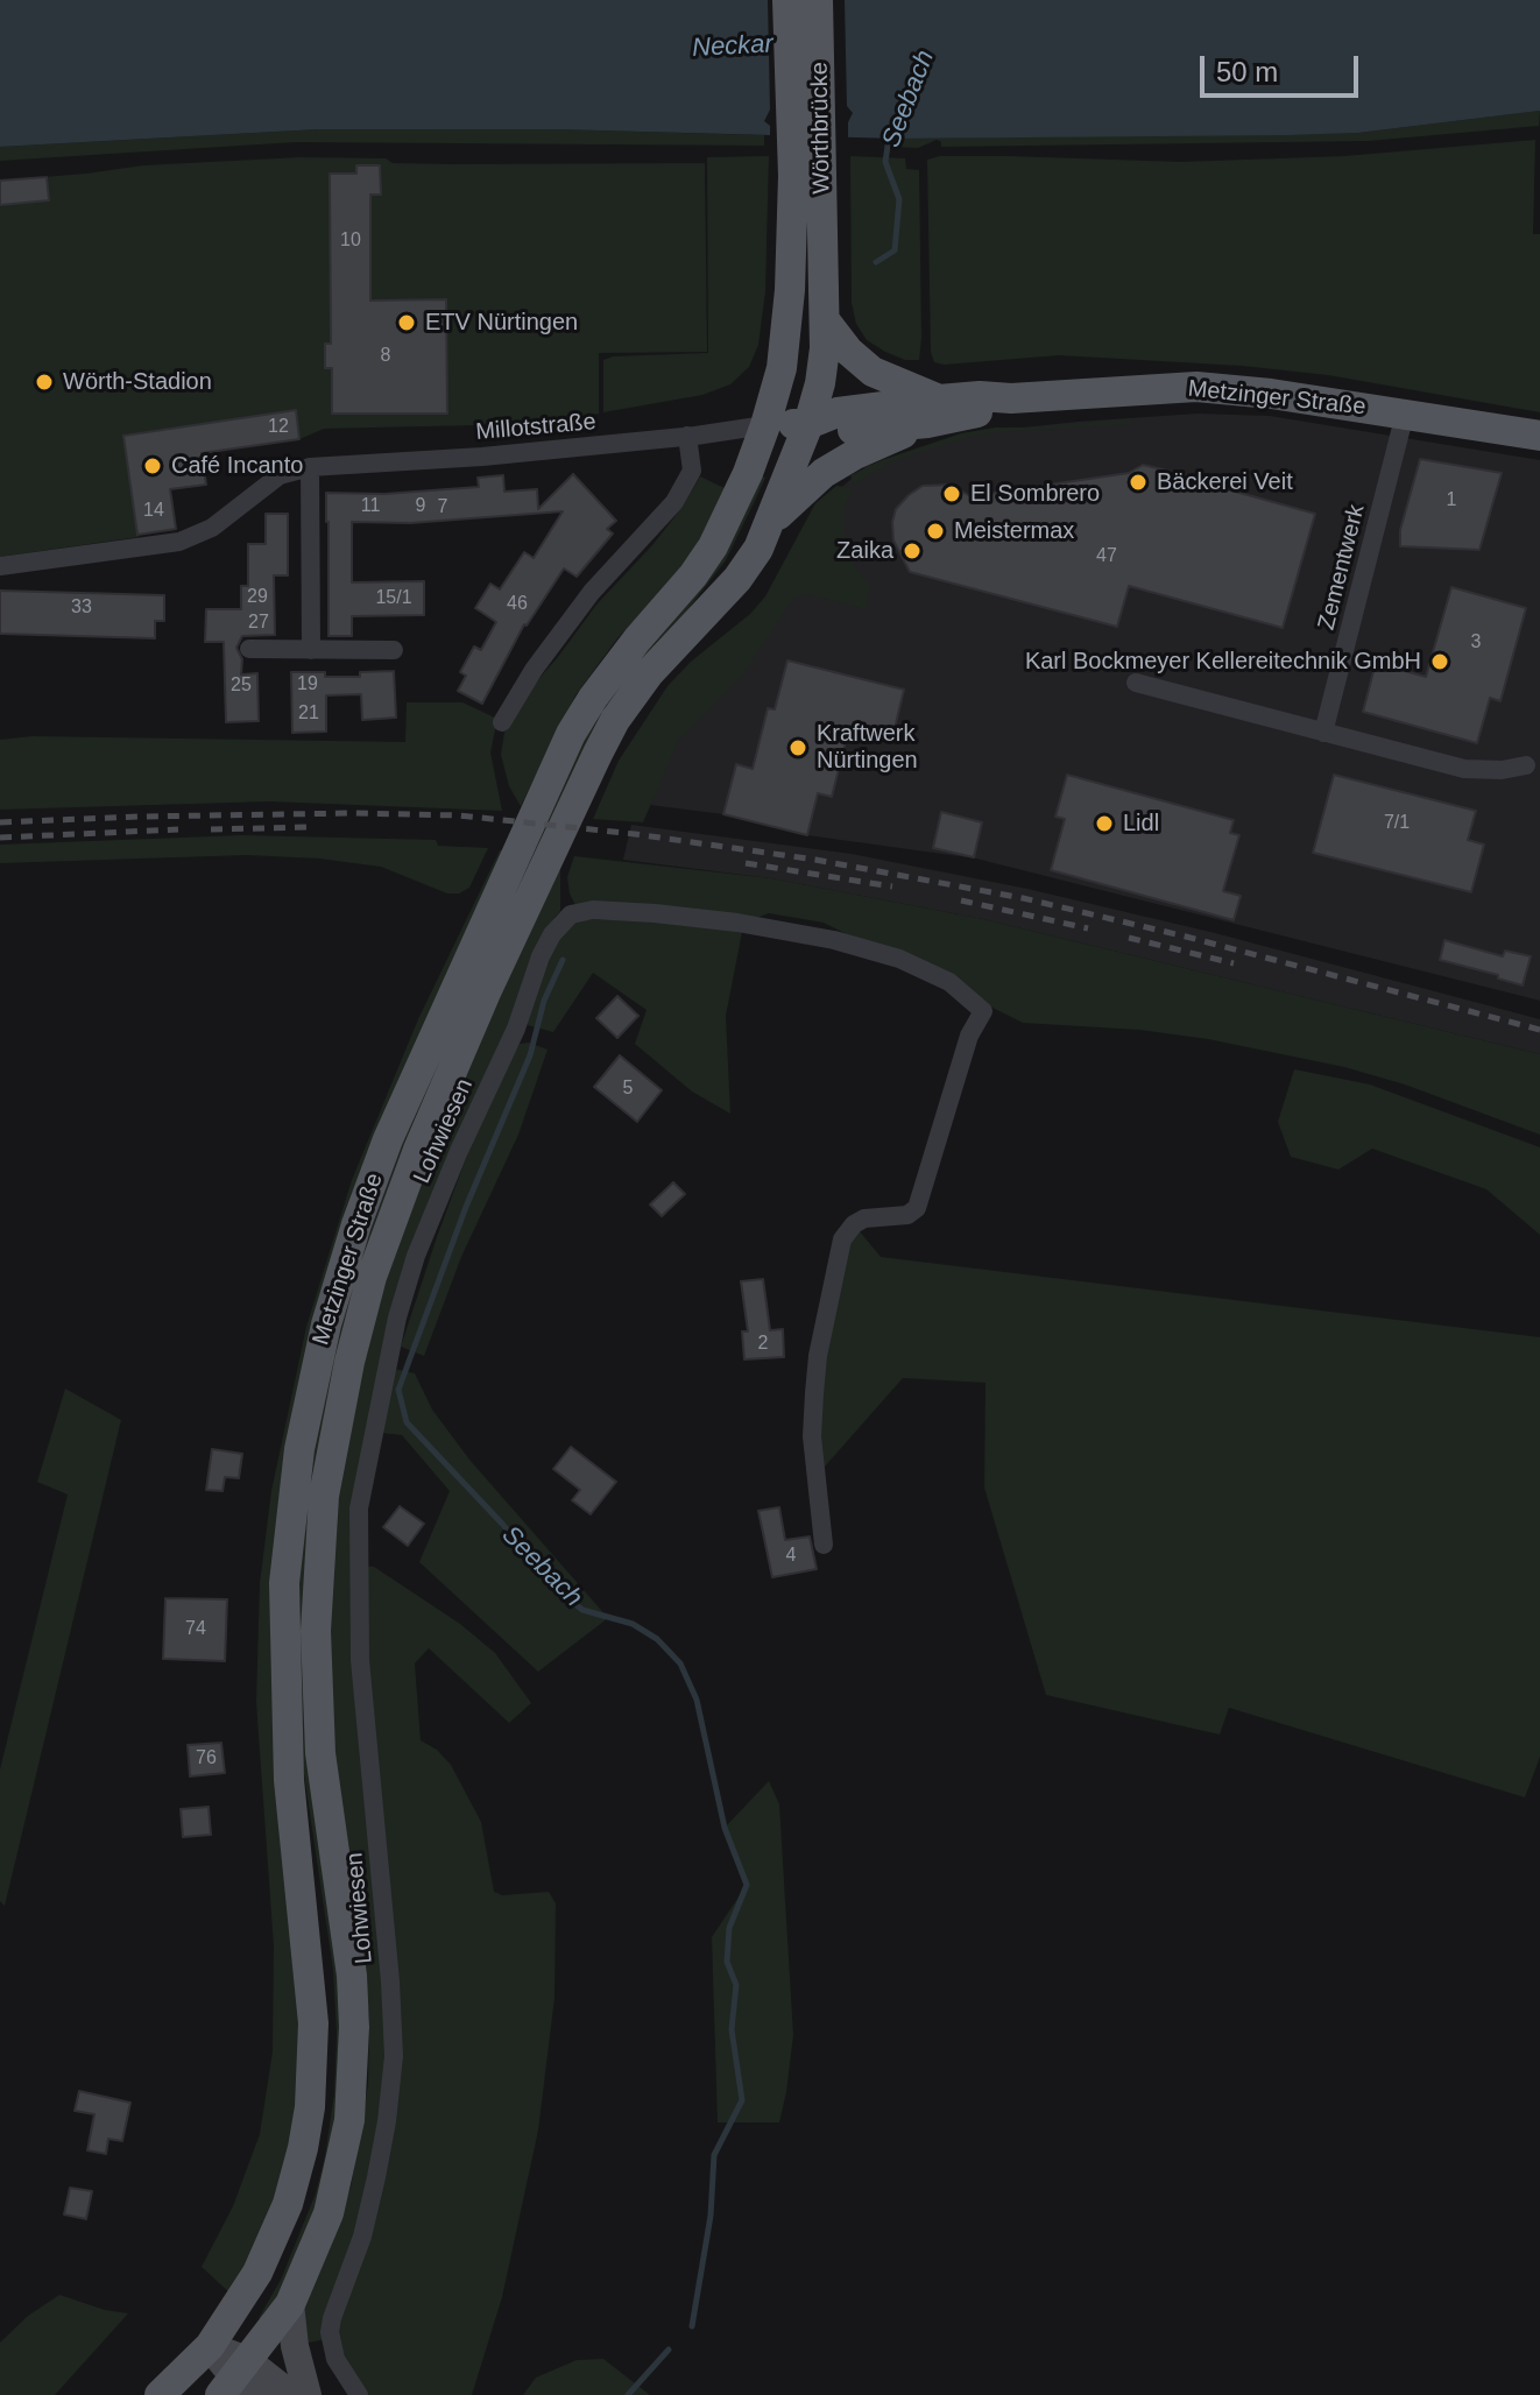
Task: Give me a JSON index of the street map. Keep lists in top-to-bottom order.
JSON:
{
  "streets": {
    "main road": ["Wörthbrücke", "Metzinger Straße"],
    "street": ["Millotstraße", "Zementwerk", "Lohwiesen"]
  },
  "crossings": [
    ["Wörthbrücke", "Metzinger Straße"],
    ["Wörthbrücke", "Millotstraße"],
    ["Metzinger Straße", "Millotstraße"],
    ["Metzinger Straße", "Zementwerk"]
  ],
  "water": ["Neckar", "Seebach"],
  "places": [
    "ETV Nürtingen",
    "Wörth-Stadion",
    "Café Incanto",
    "Bäckerei Veit",
    "El Sombrero",
    "Meistermax",
    "Zaika",
    "Karl Bockmeyer Kellereitechnik GmbH",
    "Kraftwerk Nürtingen",
    "Lidl"
  ],
  "house_numbers": [
    "10",
    "8",
    "12",
    "1",
    "11",
    "9",
    "7",
    "14",
    "47",
    "29",
    "15/1",
    "46",
    "33",
    "27",
    "3",
    "19",
    "25",
    "21",
    "7/1",
    "5",
    "2",
    "4",
    "74",
    "76"
  ],
  "scale_bar": "50 m"
}
